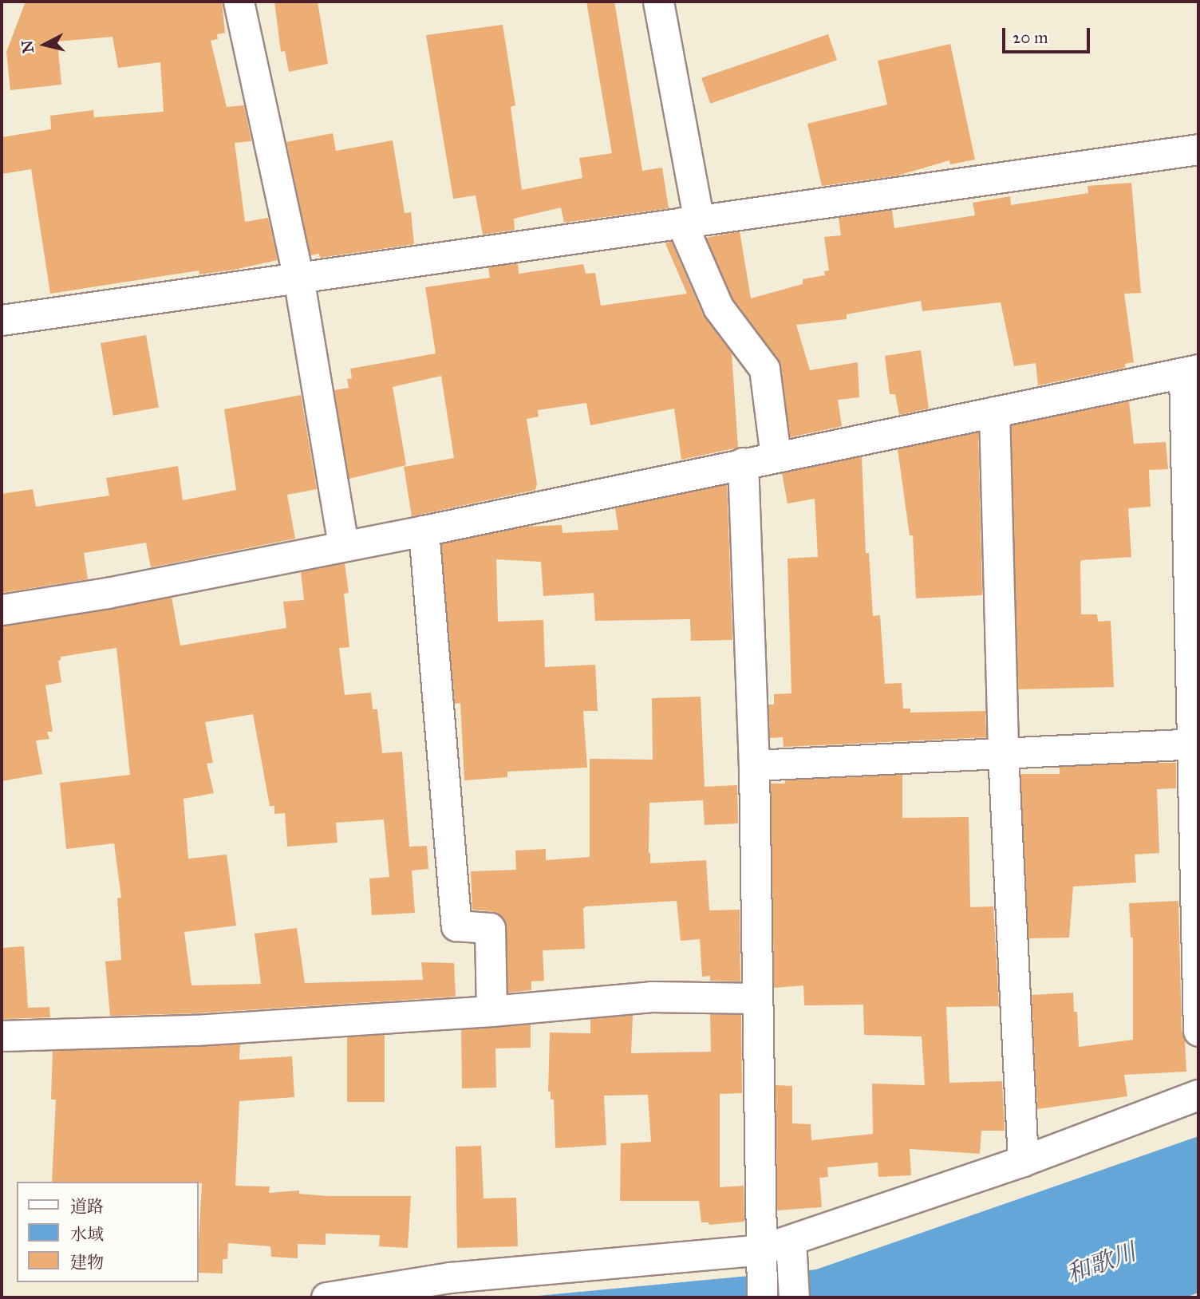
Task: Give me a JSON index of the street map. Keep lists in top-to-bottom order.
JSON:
{
  "water": ["和歌川"],
  "legend": ["道路", "水域", "建物"],
  "scale_bar": "20 m",
  "north": "left"
}
